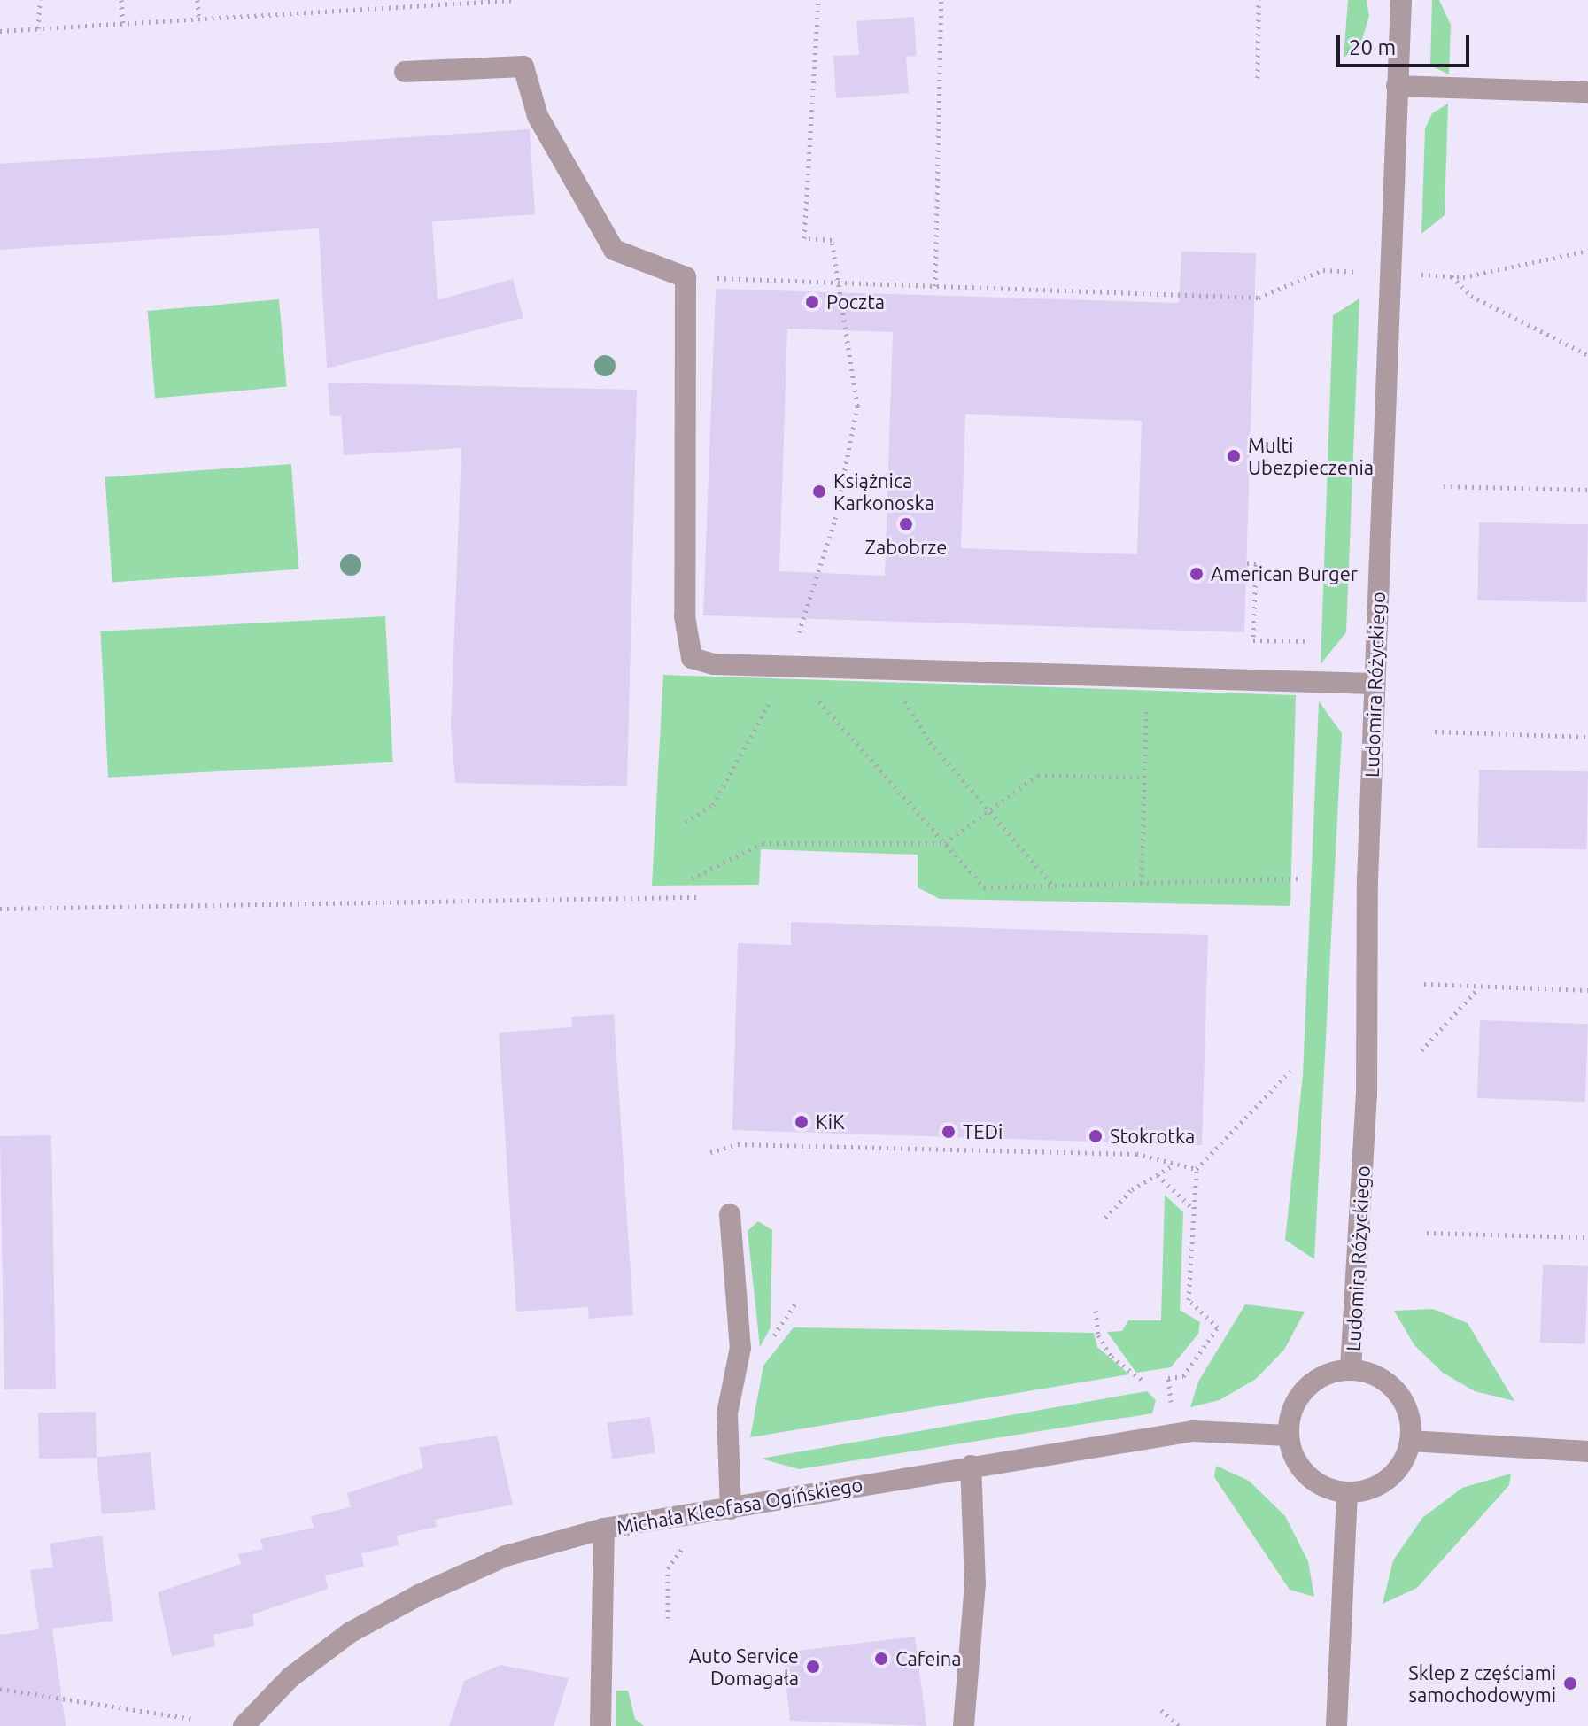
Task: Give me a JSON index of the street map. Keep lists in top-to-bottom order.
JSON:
{
  "streets": {
    "street": ["Ludomira Różyckiego", "Michała Kleofasa Ogińskiego"]
  },
  "crossings": [
    ["Ludomira Różyckiego", "Michała Kleofasa Ogińskiego"]
  ],
  "places": [
    "Poczta",
    "Multi Ubezpieczenia",
    "Książnica Karkonoska",
    "Zabobrze",
    "American Burger",
    "KiK",
    "TEDi",
    "Stokrotka",
    "Cafeina",
    "Auto Service Domagała",
    "Sklep z częściami samochodowymi"
  ],
  "scale_bar": "20 m"
}
